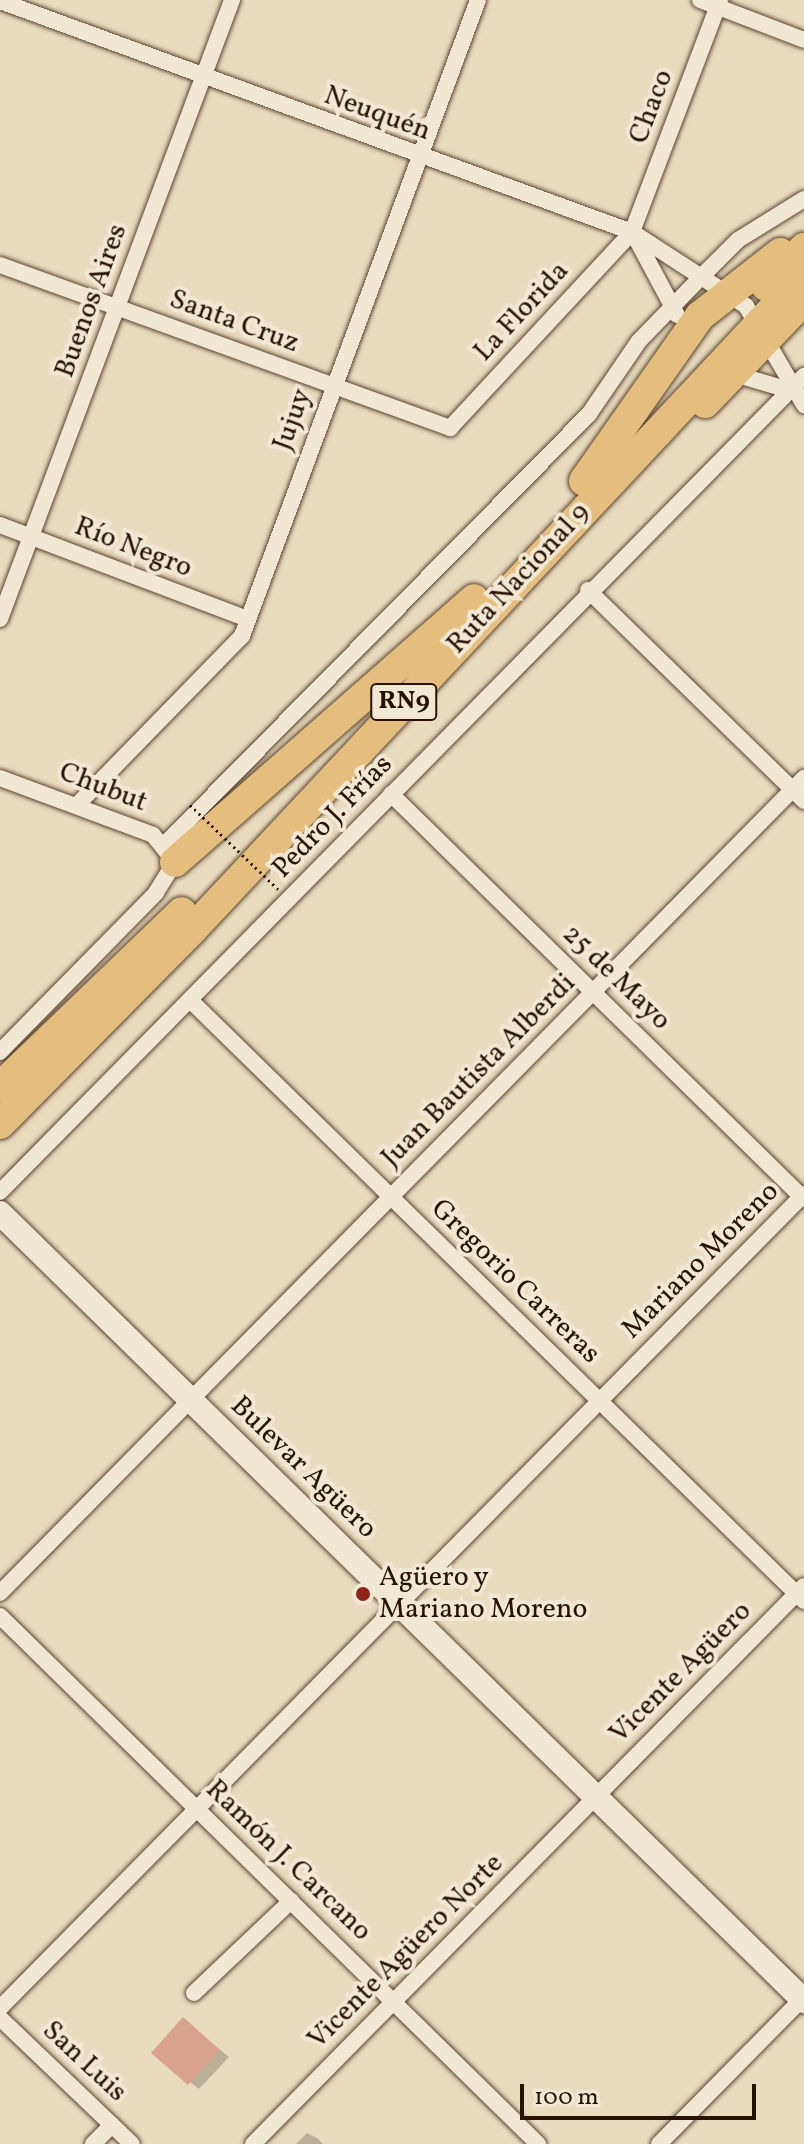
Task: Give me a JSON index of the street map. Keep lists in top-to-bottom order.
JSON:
{
  "streets": {
    "highway": ["Ruta Nacional 9", "RN9"],
    "main road": ["Bulevar Agüero"],
    "street": [
      "Chaco",
      "Neuquén",
      "Buenos Aires",
      "La Florida",
      "Santa Cruz",
      "Jujuy",
      "Río Negro",
      "Chubut",
      "Pedro J. Frías",
      "25 de Mayo",
      "Juan Bautista Alberdi",
      "Mariano Moreno",
      "Gregorio Carreras",
      "Vicente Agüero",
      "Ramón J. Carcano",
      "Vicente Agüero Norte",
      "San Luis"
    ]
  },
  "crossings": [
    ["Chaco", "Neuquén"],
    ["Chaco", "La Florida"],
    ["Neuquén", "Buenos Aires"],
    ["Neuquén", "La Florida"],
    ["Neuquén", "Jujuy"],
    ["Neuquén", "Ruta Nacional 9"],
    ["Buenos Aires", "Santa Cruz"],
    ["Buenos Aires", "Río Negro"],
    ["La Florida", "Santa Cruz"],
    ["Santa Cruz", "Jujuy"],
    ["Jujuy", "Río Negro"],
    ["Jujuy", "Chubut"],
    ["Pedro J. Frías", "25 de Mayo"],
    ["Pedro J. Frías", "Gregorio Carreras"],
    ["25 de Mayo", "Juan Bautista Alberdi"],
    ["25 de Mayo", "Mariano Moreno"],
    ["Juan Bautista Alberdi", "Gregorio Carreras"],
    ["Juan Bautista Alberdi", "Bulevar Agüero"],
    ["Mariano Moreno", "Gregorio Carreras"],
    ["Mariano Moreno", "Bulevar Agüero"],
    ["Mariano Moreno", "Ramón J. Carcano"],
    ["Gregorio Carreras", "Vicente Agüero"],
    ["Bulevar Agüero", "Vicente Agüero"],
    ["Bulevar Agüero", "Vicente Agüero Norte"],
    ["Vicente Agüero", "Vicente Agüero Norte"],
    ["Ramón J. Carcano", "Vicente Agüero Norte"]
  ],
  "places": ["Agüero y Mariano Moreno"],
  "scale_bar": "100 m"
}
